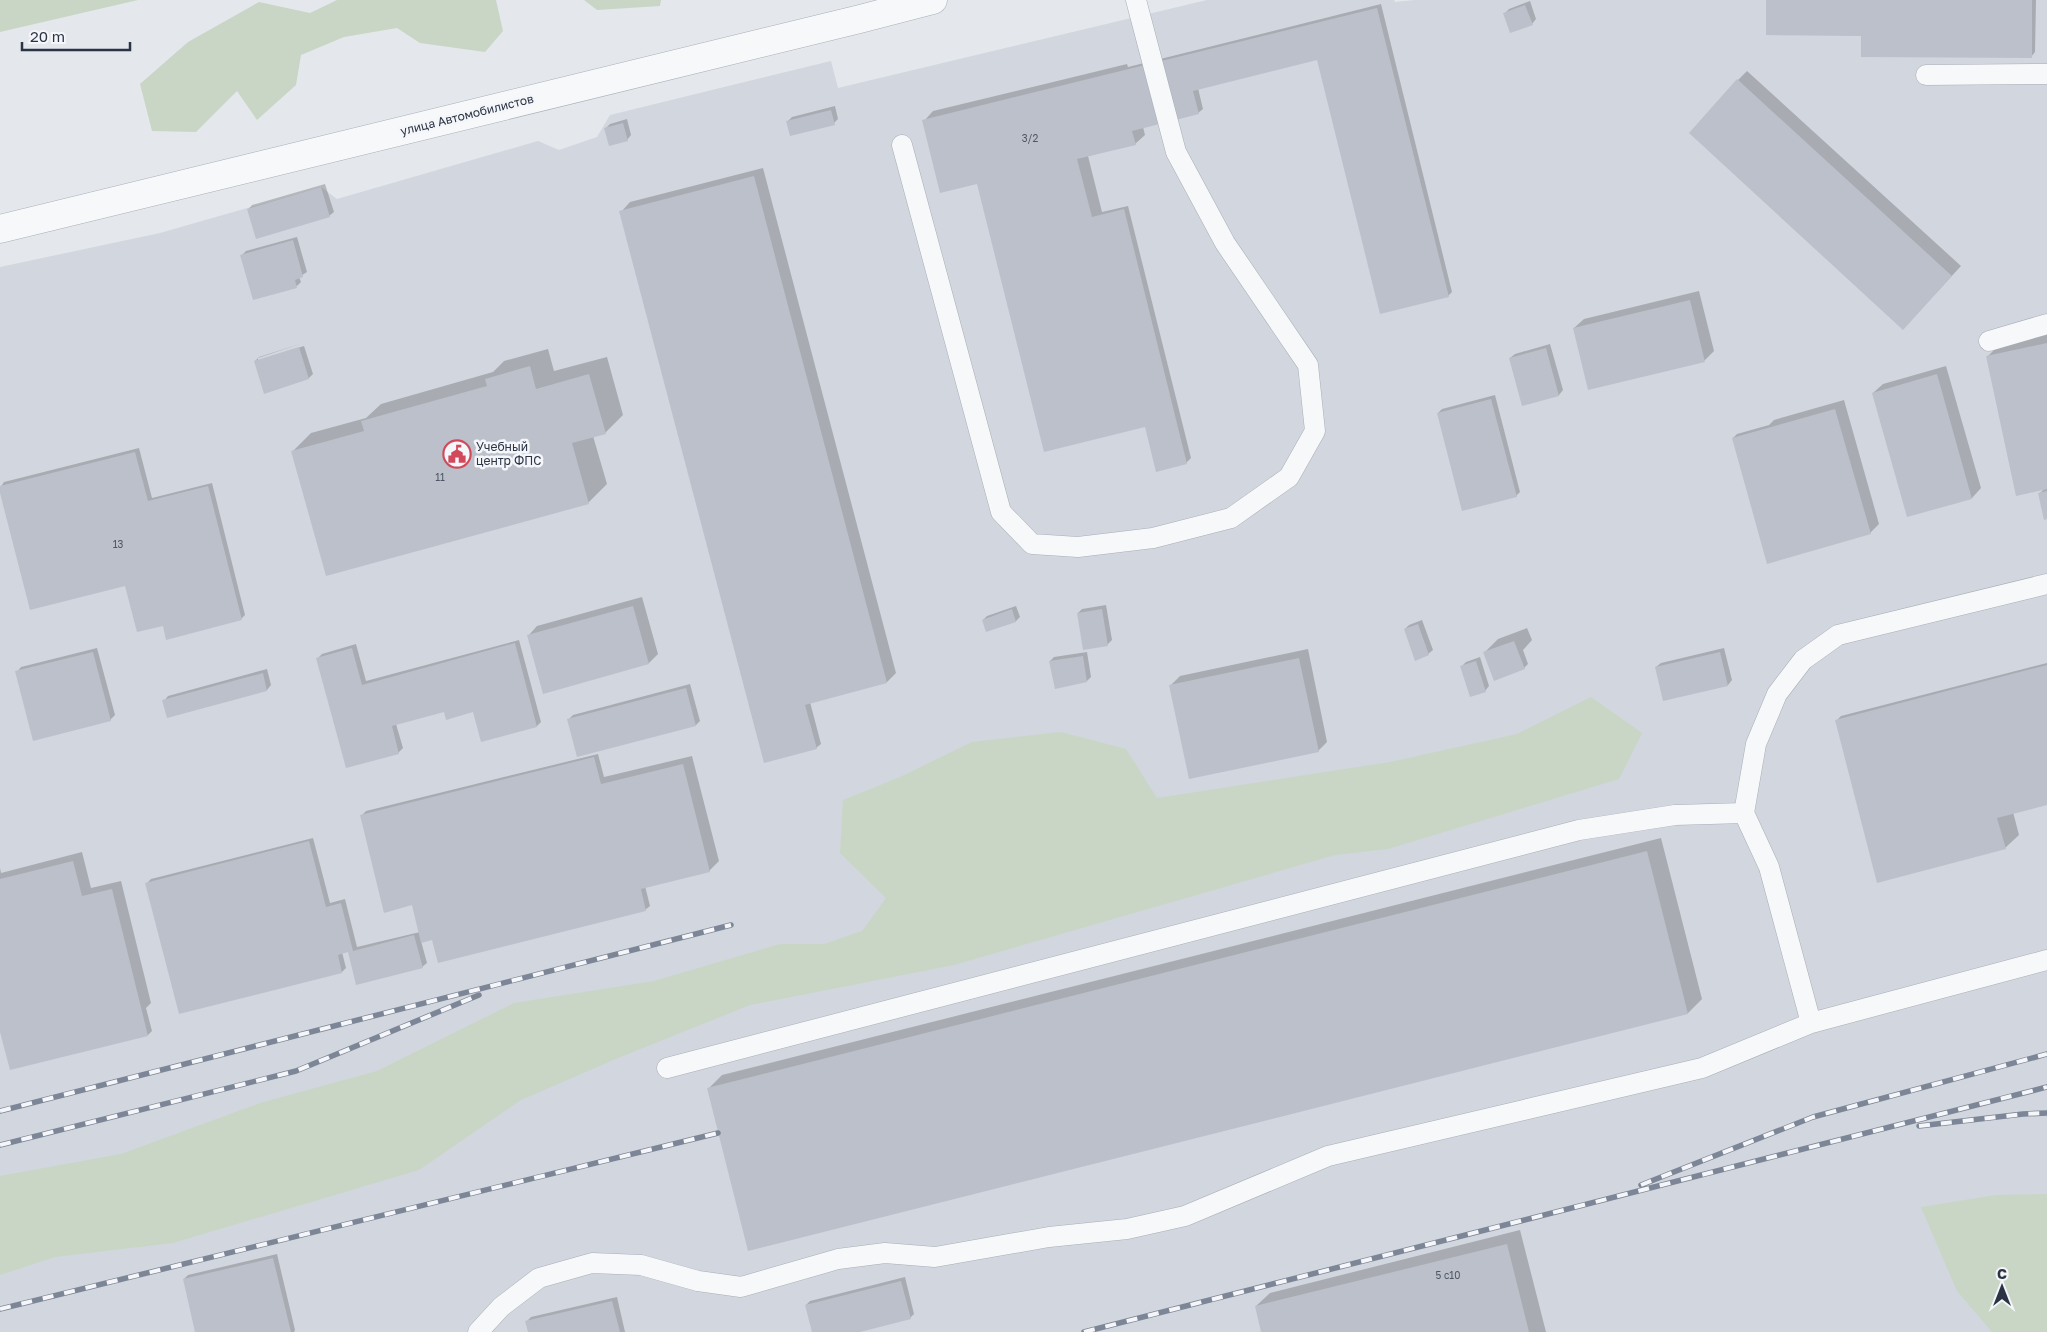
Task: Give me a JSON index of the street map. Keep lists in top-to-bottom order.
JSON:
{
  "streets": {
    "street": ["улица Автомобилистов"]
  },
  "places": {
    "public building": ["Учебный центр ФПС"]
  },
  "house_numbers": [
    "3/2",
    "11",
    "13",
    "5 с10"
  ],
  "scale_bar": "20 m",
  "north": "top"
}
